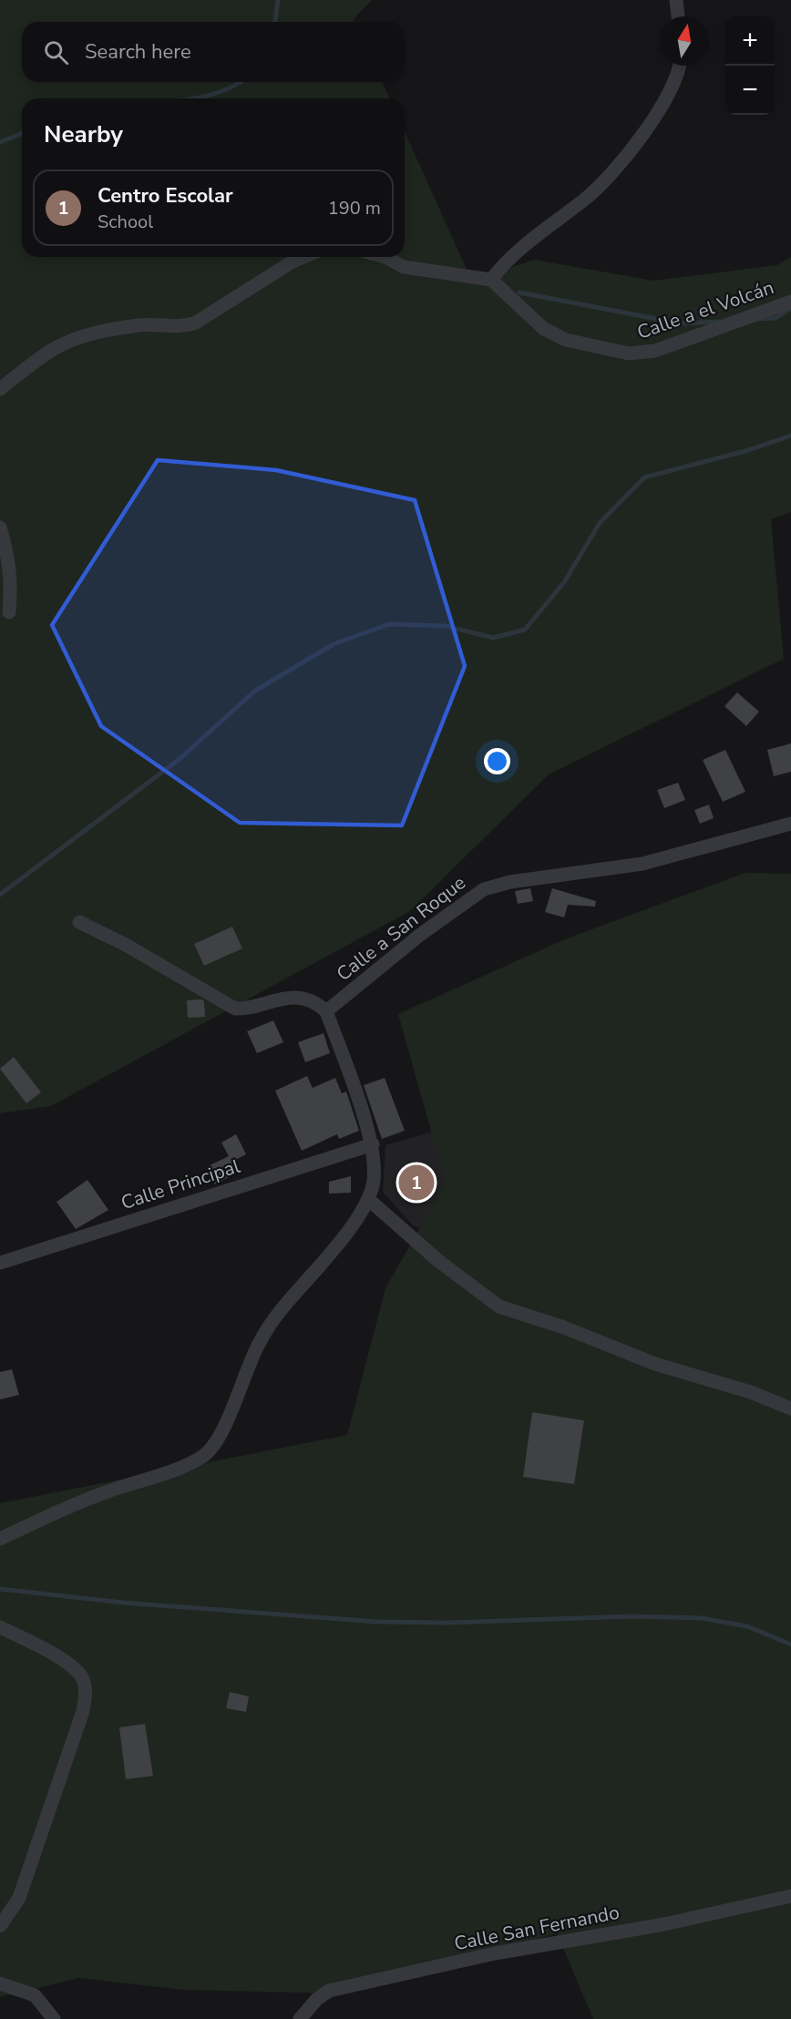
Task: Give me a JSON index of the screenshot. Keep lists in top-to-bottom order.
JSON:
{
  "streets": {
    "street": [
      "Calle a el Volcán",
      "Calle a San Roque",
      "Calle Principal",
      "Calle San Fernando"
    ]
  },
  "north": "top",
  "page": {
    "map_buttons": ["+", "−"],
    "search": "Search here",
    "heading": "Nearby",
    "list": [
      {
        "mark": "1",
        "name": "Centro Escolar",
        "note": "School",
        "value": "190 m"
      }
    ],
    "pins": "1"
  }
}
